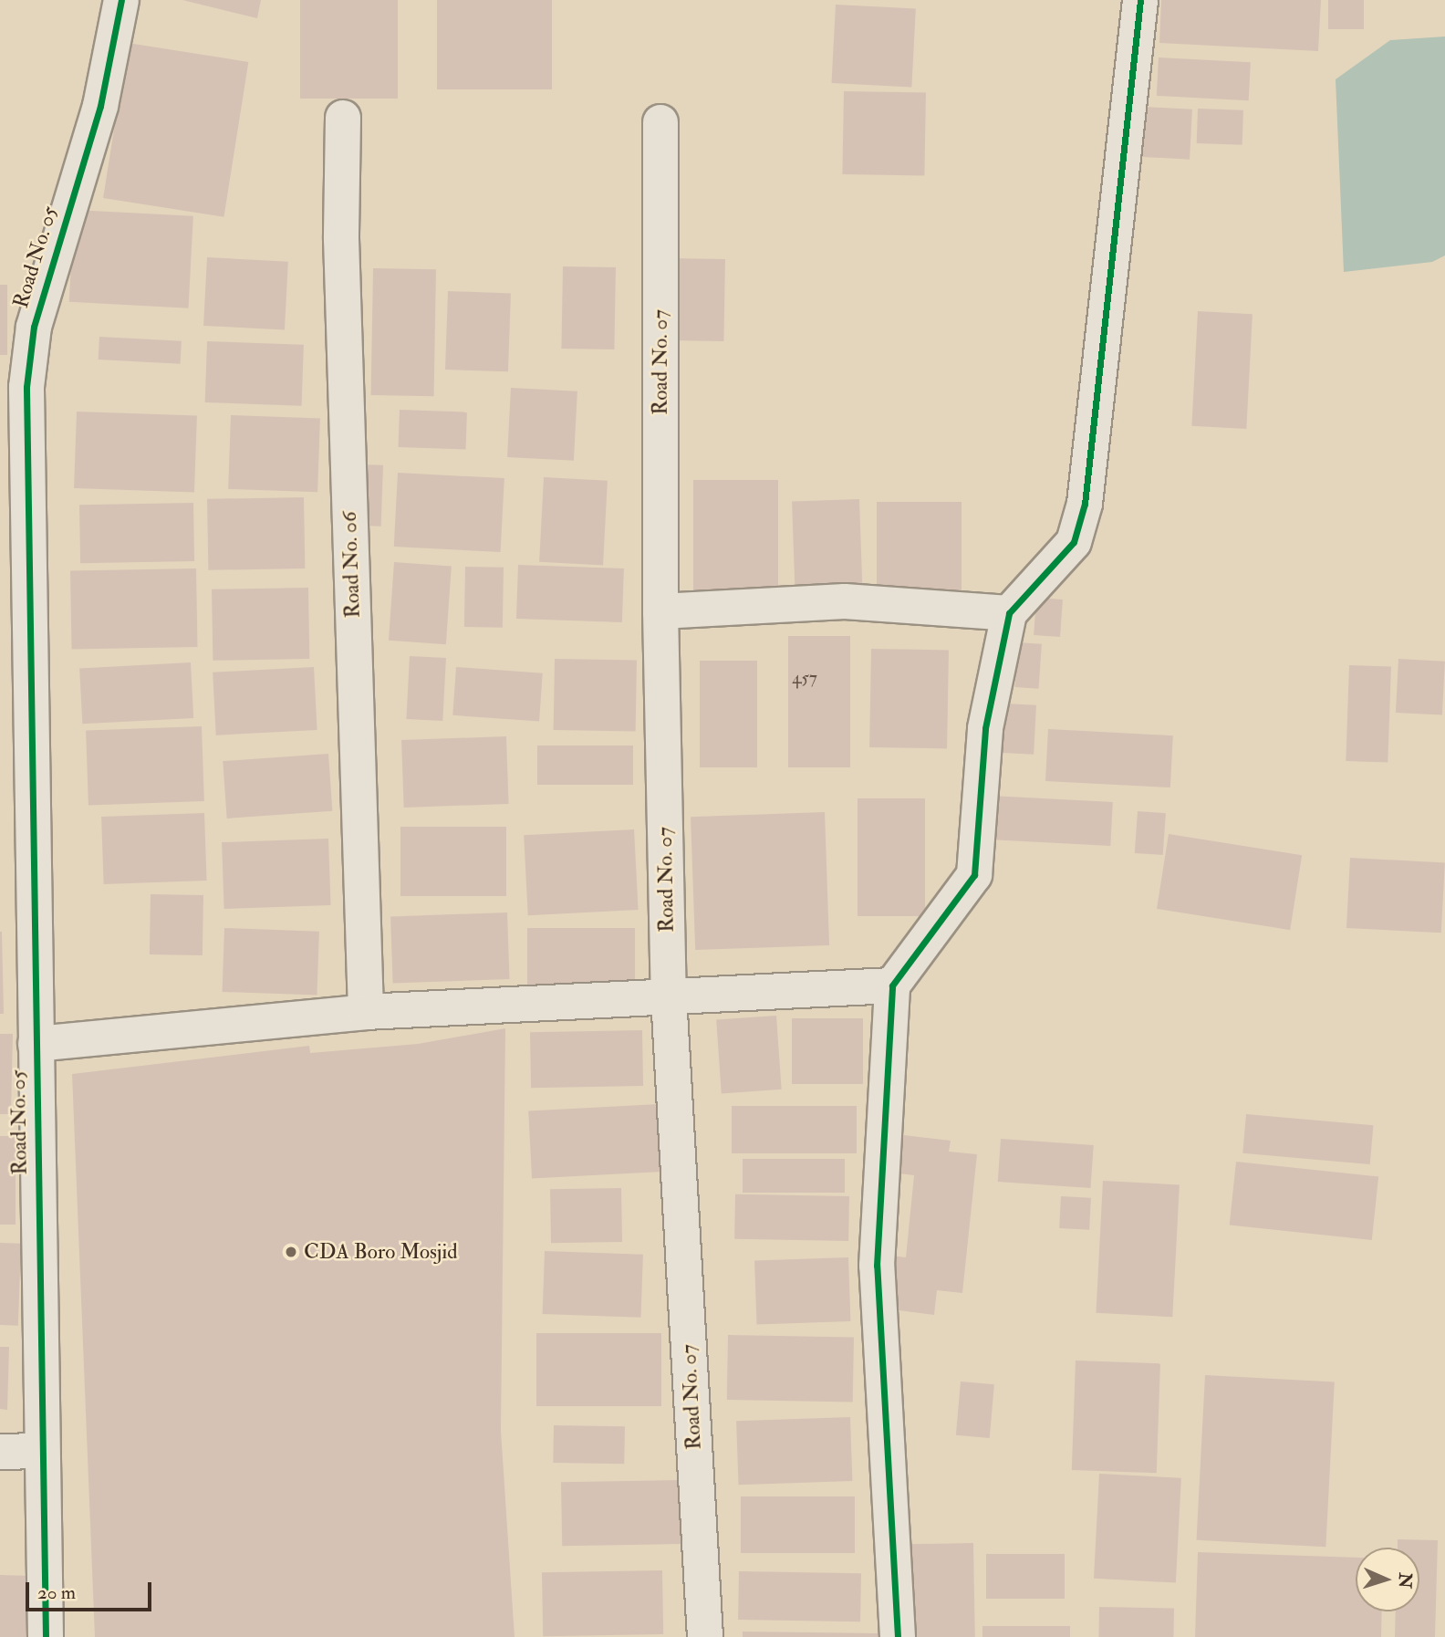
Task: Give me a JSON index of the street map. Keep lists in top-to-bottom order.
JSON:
{
  "streets": {
    "street": ["Road No. 05", "Road No. 07", "Road No. 06"]
  },
  "places": ["CDA Boro Mosjid"],
  "house_numbers": ["457"],
  "scale_bar": "20 m",
  "north": "right"
}
